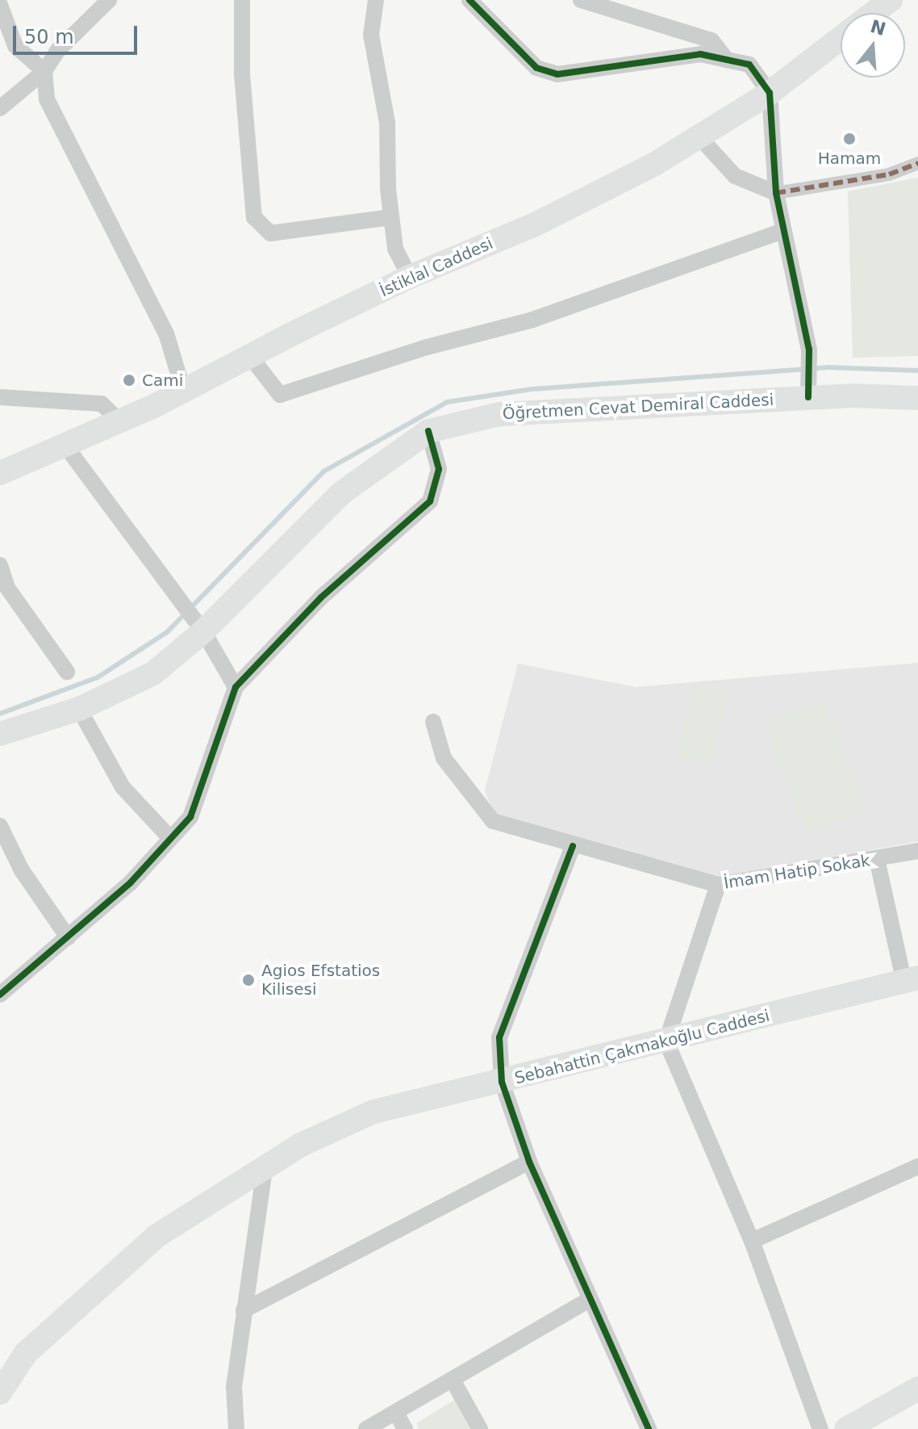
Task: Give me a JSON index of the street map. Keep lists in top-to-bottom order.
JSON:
{
  "streets": {
    "main road": ["İstiklal Caddesi", "Öğretmen Cevat Demiral Caddesi", "Sebahattin Çakmakoğlu Caddesi"],
    "street": ["İmam Hatip Sokak"]
  },
  "places": ["Hamam", "Cami", "Agios Efstatios Kilisesi"],
  "scale_bar": "50 m",
  "north": "top"
}
